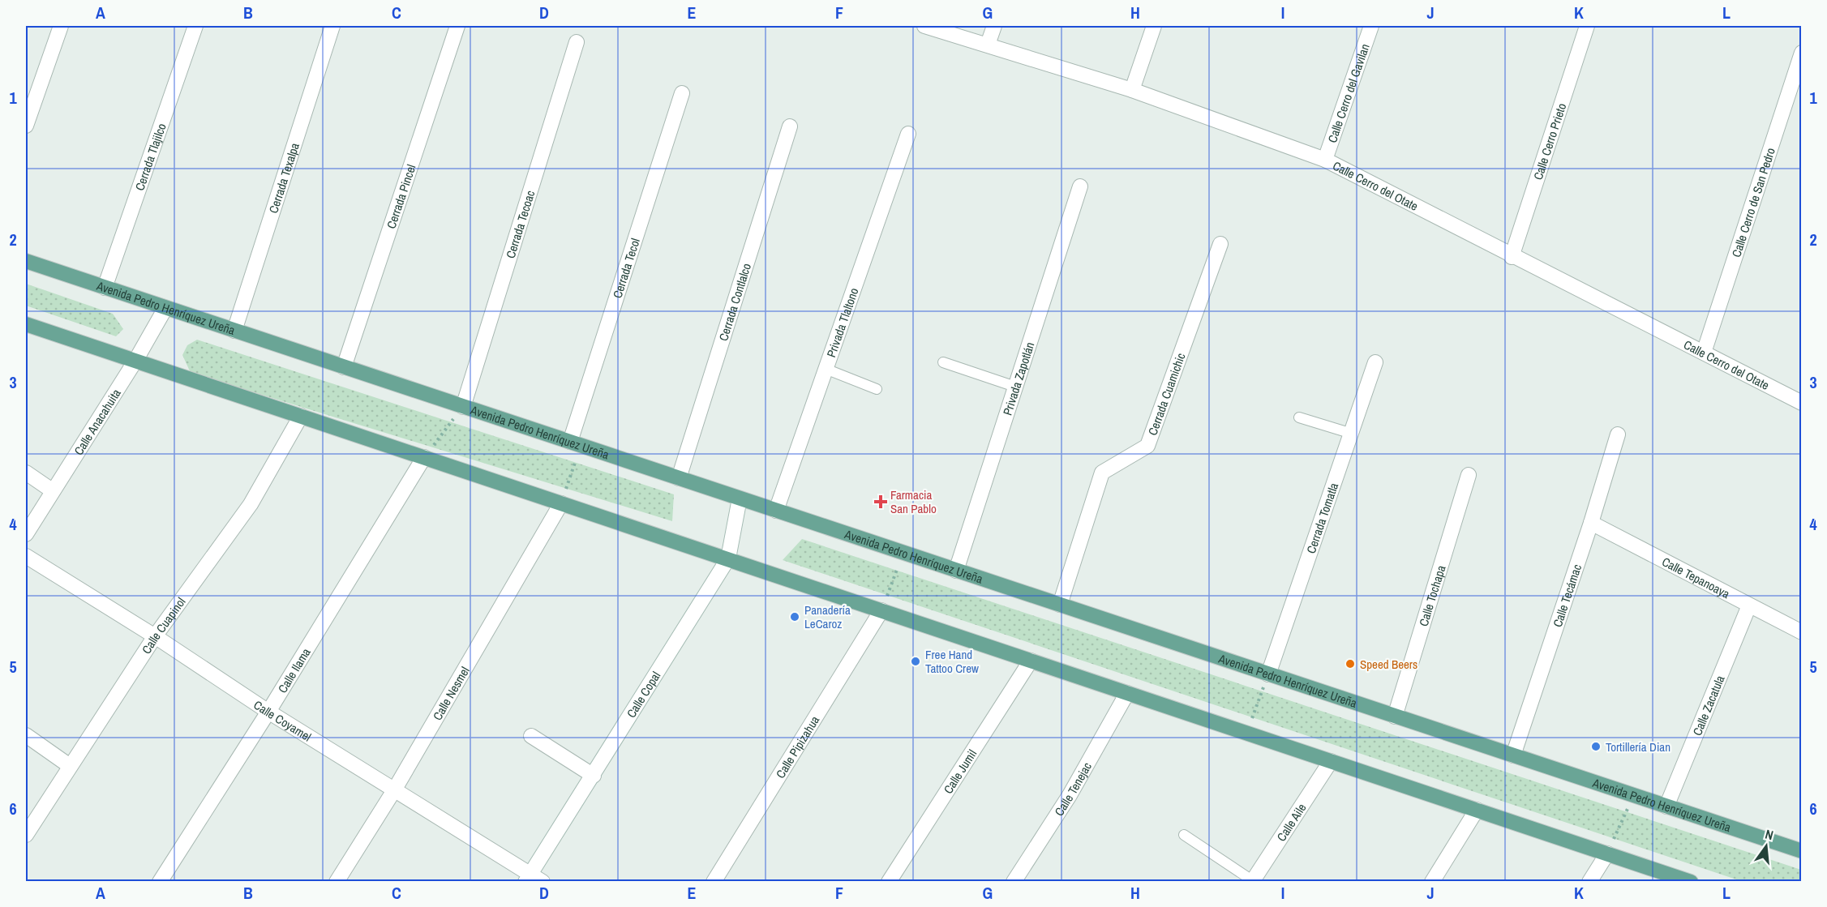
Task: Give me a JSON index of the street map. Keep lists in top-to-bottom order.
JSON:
{
  "streets": {
    "main road": ["Avenida Pedro Henríquez Ureña"],
    "street": [
      "Calle Cerro del Gavilan",
      "Calle Cerro Prieto",
      "Cerrada Tlajilco",
      "Cerrada Texalpa",
      "Calle Cerro del Otate",
      "Cerrada Pincel",
      "Calle Cerro de San Pedro",
      "Cerrada Tecoac",
      "Cerrada Tecol",
      "Cerrada Contlalco",
      "Privada Tlaltono",
      "Privada Zapotlán",
      "Cerrada Cuamichic",
      "Calle Anacahuita",
      "Cerrada Tomatla",
      "Calle Tepanoaya",
      "Calle Tecámac",
      "Calle Tochapa",
      "Calle Cuapinol",
      "Calle Ilama",
      "Calle Nesmel",
      "Calle Copal",
      "Calle Zacatula",
      "Calle Coyamel",
      "Calle Pipizahua",
      "Calle Jumil",
      "Calle Tenejac",
      "Calle Aile"
    ]
  },
  "crossings": [
    ["Calle Cerro del Gavilan", "Calle Cerro del Otate"],
    ["Calle Cerro Prieto", "Calle Cerro del Otate"],
    ["Cerrada Tlajilco", "Avenida Pedro Henríquez Ureña"],
    ["Cerrada Texalpa", "Avenida Pedro Henríquez Ureña"],
    ["Calle Cerro del Otate", "Calle Cerro de San Pedro"],
    ["Cerrada Pincel", "Avenida Pedro Henríquez Ureña"],
    ["Cerrada Tecoac", "Avenida Pedro Henríquez Ureña"],
    ["Cerrada Tecol", "Avenida Pedro Henríquez Ureña"],
    ["Cerrada Contlalco", "Avenida Pedro Henríquez Ureña"],
    ["Avenida Pedro Henríquez Ureña", "Privada Tlaltono"],
    ["Avenida Pedro Henríquez Ureña", "Privada Zapotlán"],
    ["Avenida Pedro Henríquez Ureña", "Cerrada Cuamichic"],
    ["Avenida Pedro Henríquez Ureña", "Calle Anacahuita"],
    ["Avenida Pedro Henríquez Ureña", "Cerrada Tomatla"],
    ["Avenida Pedro Henríquez Ureña", "Calle Tecámac"],
    ["Avenida Pedro Henríquez Ureña", "Calle Tochapa"],
    ["Avenida Pedro Henríquez Ureña", "Calle Copal"],
    ["Avenida Pedro Henríquez Ureña", "Calle Zacatula"],
    ["Calle Tepanoaya", "Calle Tecámac"],
    ["Calle Tepanoaya", "Calle Zacatula"],
    ["Calle Cuapinol", "Calle Coyamel"],
    ["Calle Ilama", "Calle Coyamel"],
    ["Calle Nesmel", "Calle Coyamel"],
    ["Calle Copal", "Calle Coyamel"]
  ],
  "places": {
    "health": ["Farmacia San Pablo"],
    "other": [
      "Panadería LeCaroz",
      "Free Hand Tattoo Crew",
      "Speed Beers",
      "Tortillería Dian"
    ]
  },
  "north": "top",
  "grid": {
    "columns": [
      "A",
      "B",
      "C",
      "D",
      "E",
      "F",
      "G",
      "H",
      "I",
      "J",
      "K",
      "L"
    ],
    "rows": [
      "1",
      "2",
      "3",
      "4",
      "5",
      "6"
    ]
  }
}
